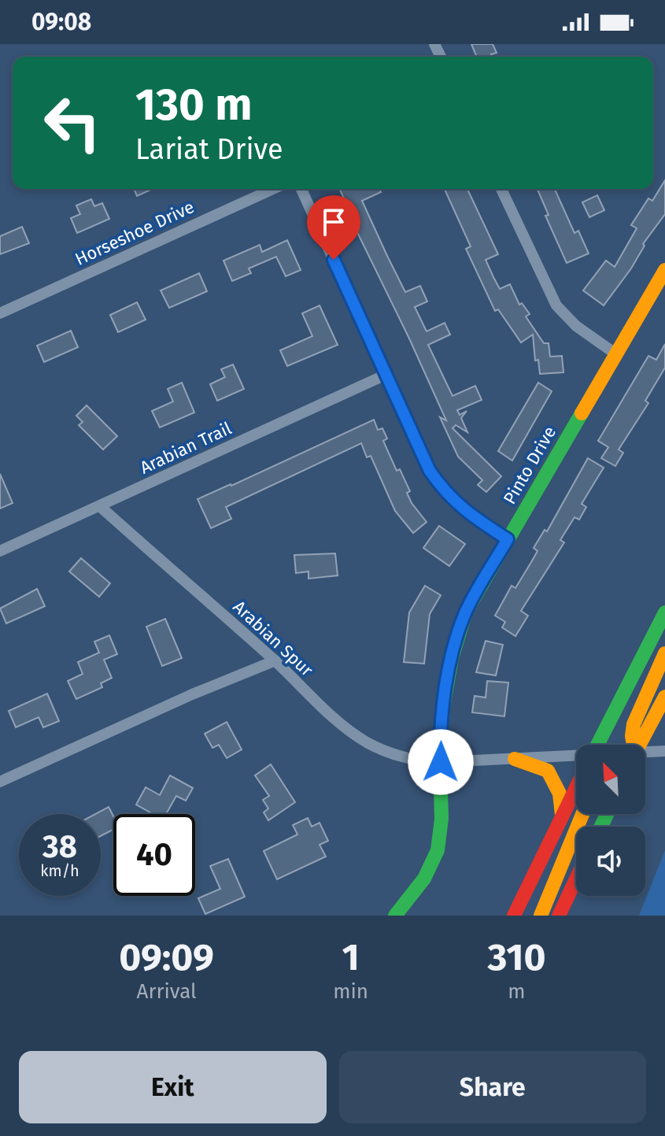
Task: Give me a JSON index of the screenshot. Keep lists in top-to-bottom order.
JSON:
{
  "streets": {
    "main road": ["Pinto Drive"],
    "street": ["Horseshoe Drive", "Arabian Trail", "Arabian Spur"]
  },
  "crossings": [
    ["Arabian Trail", "Arabian Spur"],
    ["Pinto Drive", "Arabian Spur"]
  ],
  "north": "top left",
  "page": {
    "status": "09:08",
    "turn": ["130 m", "Lariat Drive"],
    "speed": "38 km/h",
    "limit": "40",
    "eta": [
      "09:09",
      "Arrival",
      "1",
      "min",
      "310",
      "m"
    ],
    "buttons": ["Exit", "Share"]
  }
}
